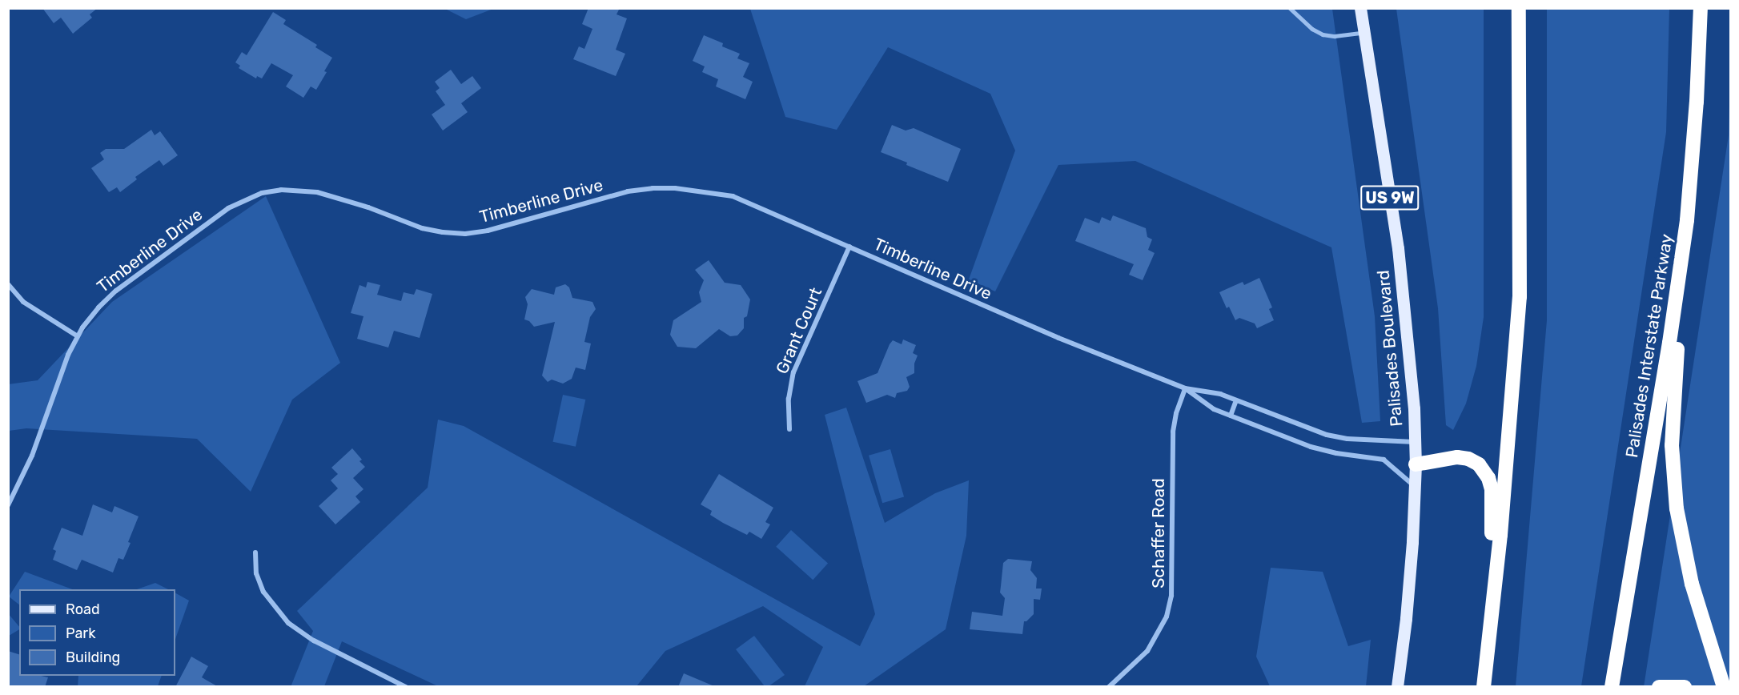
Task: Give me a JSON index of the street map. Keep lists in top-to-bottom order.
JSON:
{
  "streets": {
    "highway": ["Palisades Interstate Parkway"],
    "main road": ["US 9W", "Palisades Boulevard"],
    "street": ["Timberline Drive", "Grant Court", "Schaffer Road"]
  },
  "crossings": [
    ["Timberline Drive", "Grant Court"],
    ["Timberline Drive", "Palisades Boulevard"],
    ["Timberline Drive", "Schaffer Road"]
  ],
  "legend": ["Road", "Park", "Building"]
}
